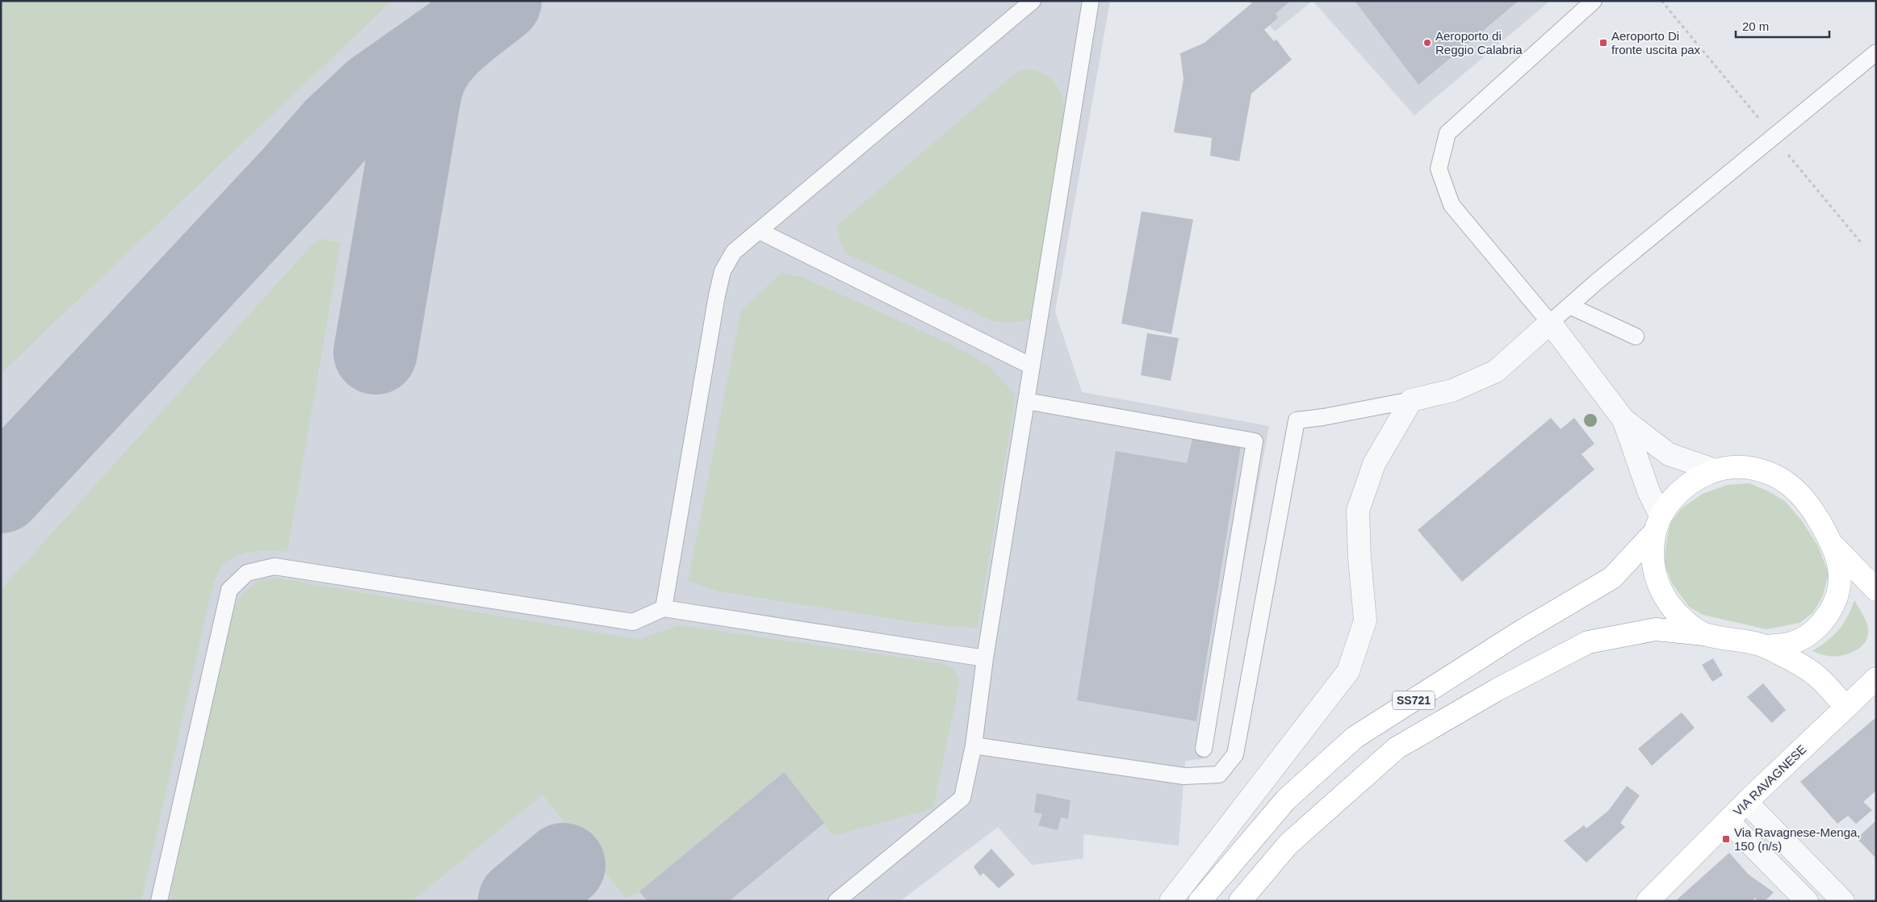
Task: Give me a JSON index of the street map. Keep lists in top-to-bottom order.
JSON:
{
  "streets": {
    "main road": ["SS721", "VIA RAVAGNESE"]
  },
  "places": {
    "other": ["Aeroporto di Reggio Calabria"],
    "transit": ["Aeroporto Di fronte uscita pax", "Via Ravagnese-Menga, 150 (n/s)"]
  },
  "scale_bar": "20 m"
}
